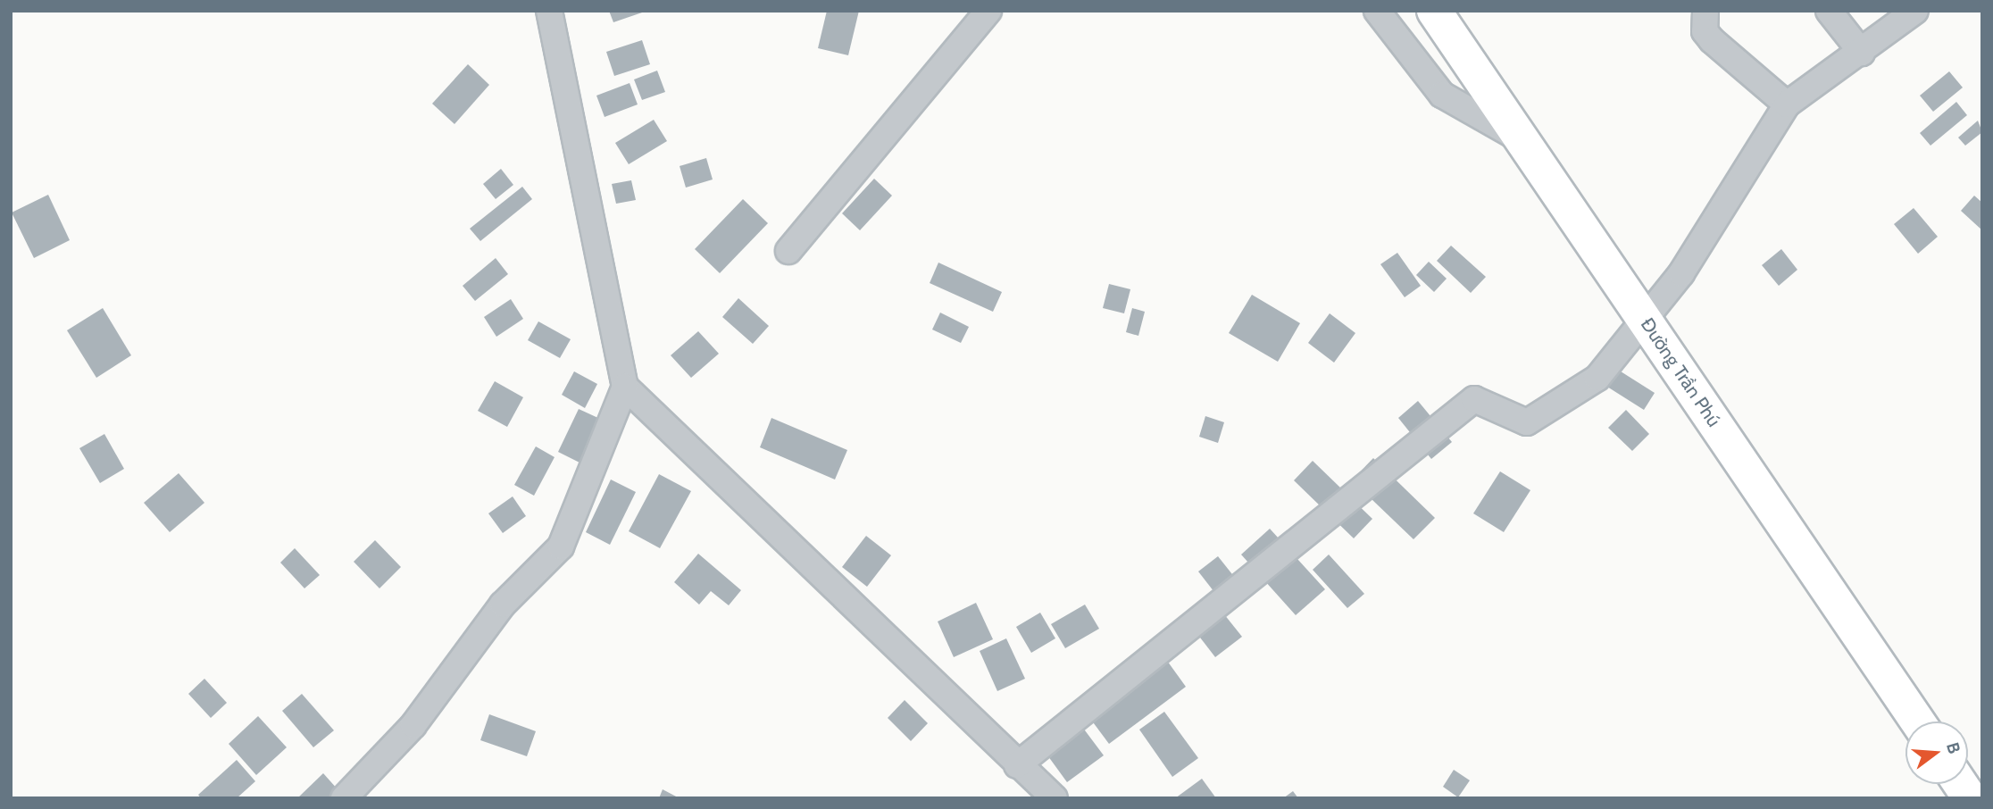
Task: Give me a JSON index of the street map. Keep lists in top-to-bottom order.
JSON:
{
  "streets": {
    "main road": ["Đường Trần Phú"]
  },
  "north": "right"
}
